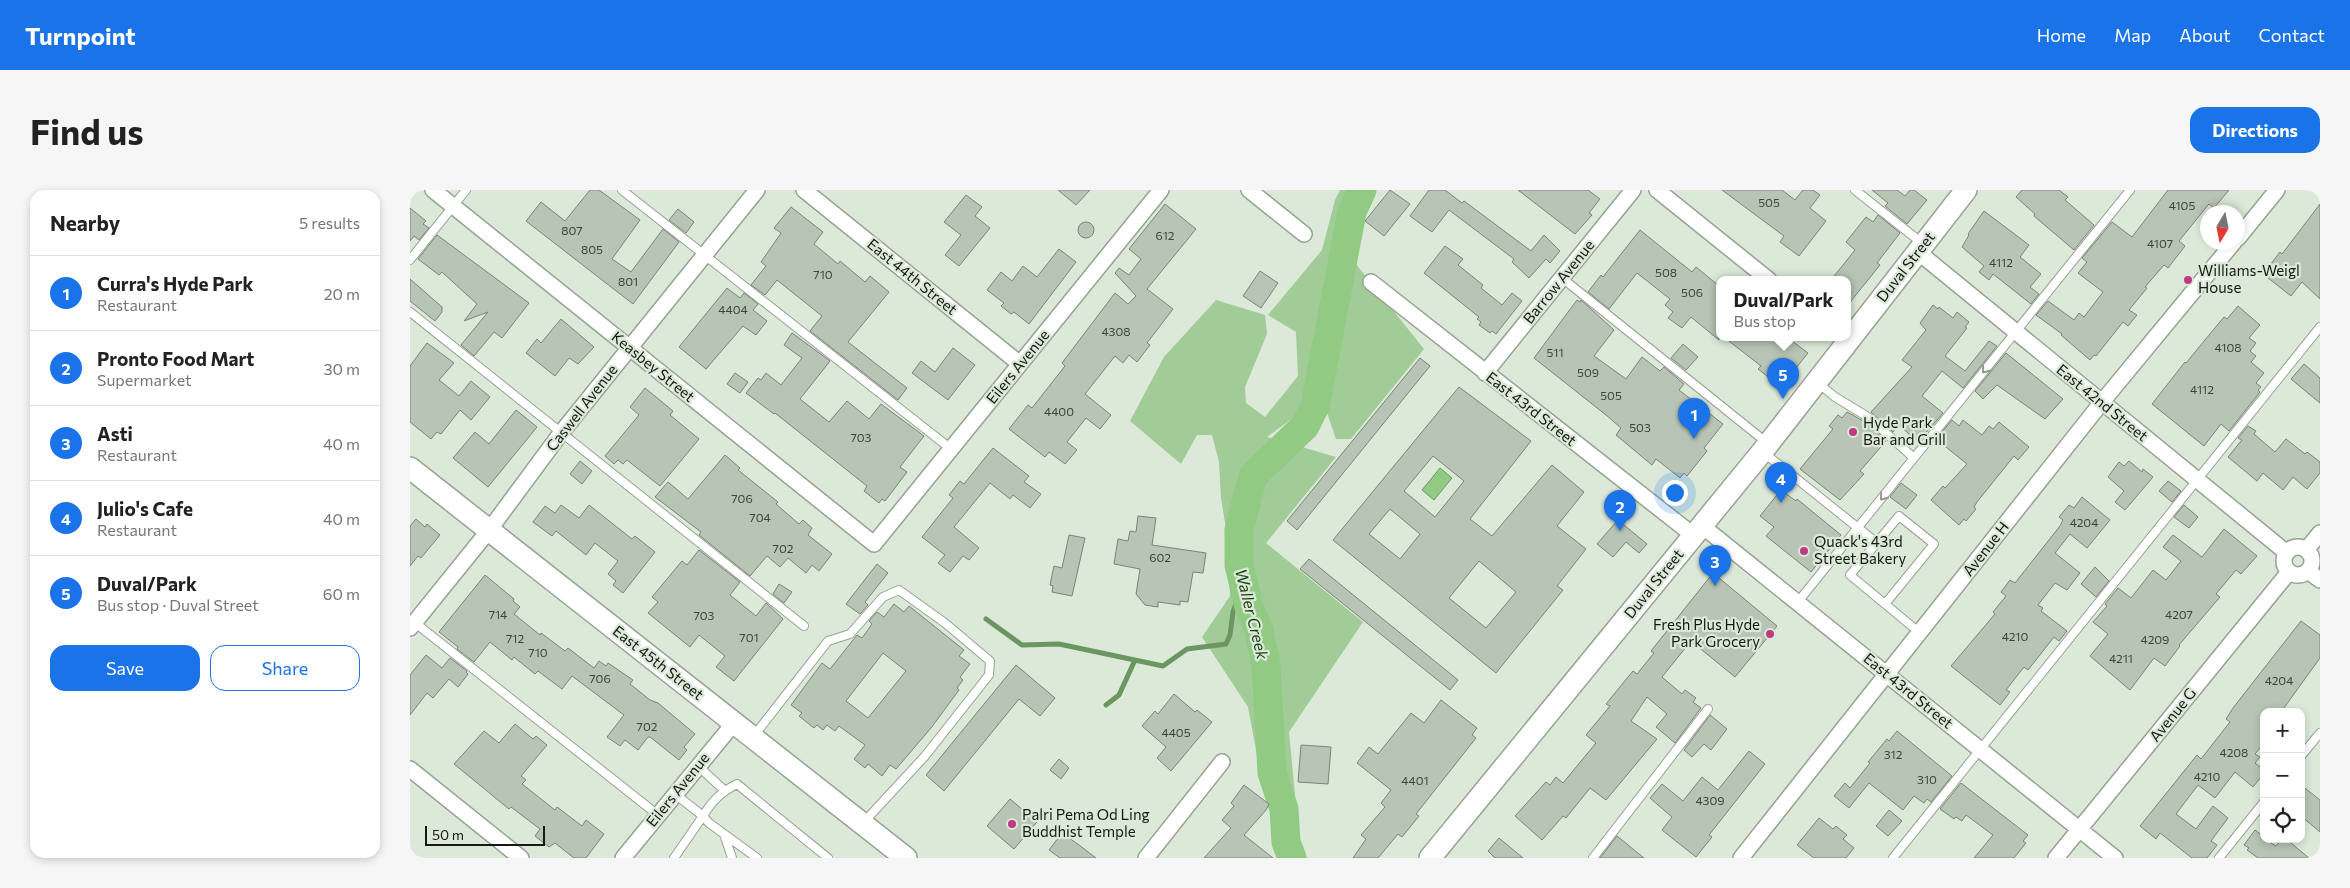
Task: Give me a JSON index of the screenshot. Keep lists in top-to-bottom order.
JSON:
{
  "streets": {
    "street": [
      "Duval Street",
      "East 44th Street",
      "Barrow Avenue",
      "Keasbey Street",
      "Eilers Avenue",
      "East 42nd Street",
      "Caswell Avenue",
      "East 43rd Street",
      "Avenue H",
      "East 45th Street",
      "Avenue G"
    ]
  },
  "crossings": [
    ["Duval Street", "East 42nd Street"],
    ["Duval Street", "East 43rd Street"],
    ["East 44th Street", "Eilers Avenue"],
    ["Barrow Avenue", "East 43rd Street"],
    ["Keasbey Street", "Eilers Avenue"],
    ["Keasbey Street", "Caswell Avenue"],
    ["Eilers Avenue", "East 45th Street"],
    ["East 42nd Street", "Avenue H"],
    ["East 42nd Street", "Avenue G"],
    ["Caswell Avenue", "East 45th Street"],
    ["East 43rd Street", "Avenue H"],
    ["East 43rd Street", "Avenue G"]
  ],
  "water": ["Waller Creek"],
  "places": [
    "Williams-Weigl House",
    "Hyde Park Bar and Grill",
    "Quack's 43rd Street Bakery",
    "Fresh Plus Hyde Park Grocery",
    "Palri Pema Od Ling Buddhist Temple"
  ],
  "house_numbers": [
    "505",
    "4105",
    "807",
    "612",
    "4107",
    "805",
    "4112",
    "508",
    "710",
    "801",
    "506",
    "4404",
    "4308",
    "4108",
    "511",
    "509",
    "4112",
    "505",
    "4400",
    "503",
    "703",
    "706",
    "704",
    "4204",
    "702",
    "602",
    "714",
    "4207",
    "703",
    "4210",
    "701",
    "712",
    "4209",
    "710",
    "4211",
    "706",
    "4204",
    "702",
    "4405",
    "4208",
    "312",
    "4210",
    "310",
    "4401",
    "4309"
  ],
  "scale_bar": "50 m",
  "north": "bottom",
  "page": {
    "header": "Turnpoint",
    "nav": [
      "Home",
      "Map",
      "About",
      "Contact"
    ],
    "buttons": [
      "Directions",
      ["Save", "Share"]
    ],
    "title": "Find us",
    "heading": ["Nearby", "5 results"],
    "list": [
      {
        "mark": "1",
        "name": "Curra's Hyde Park",
        "note": "Restaurant",
        "value": "20 m"
      },
      {
        "mark": "2",
        "name": "Pronto Food Mart",
        "note": "Supermarket",
        "value": "30 m"
      },
      {
        "mark": "3",
        "name": "Asti",
        "note": "Restaurant",
        "value": "40 m"
      },
      {
        "mark": "4",
        "name": "Julio's Cafe",
        "note": "Restaurant",
        "value": "40 m"
      },
      {
        "mark": "5",
        "name": "Duval/Park",
        "note": "Bus stop · Duval Street",
        "value": "60 m"
      }
    ],
    "popup": ["Duval/Park", "Bus stop"],
    "pins": [
      "5",
      "1",
      "4",
      "2",
      "3"
    ],
    "map_buttons": ["+", "−"],
    "scale": "50 m"
  }
}
